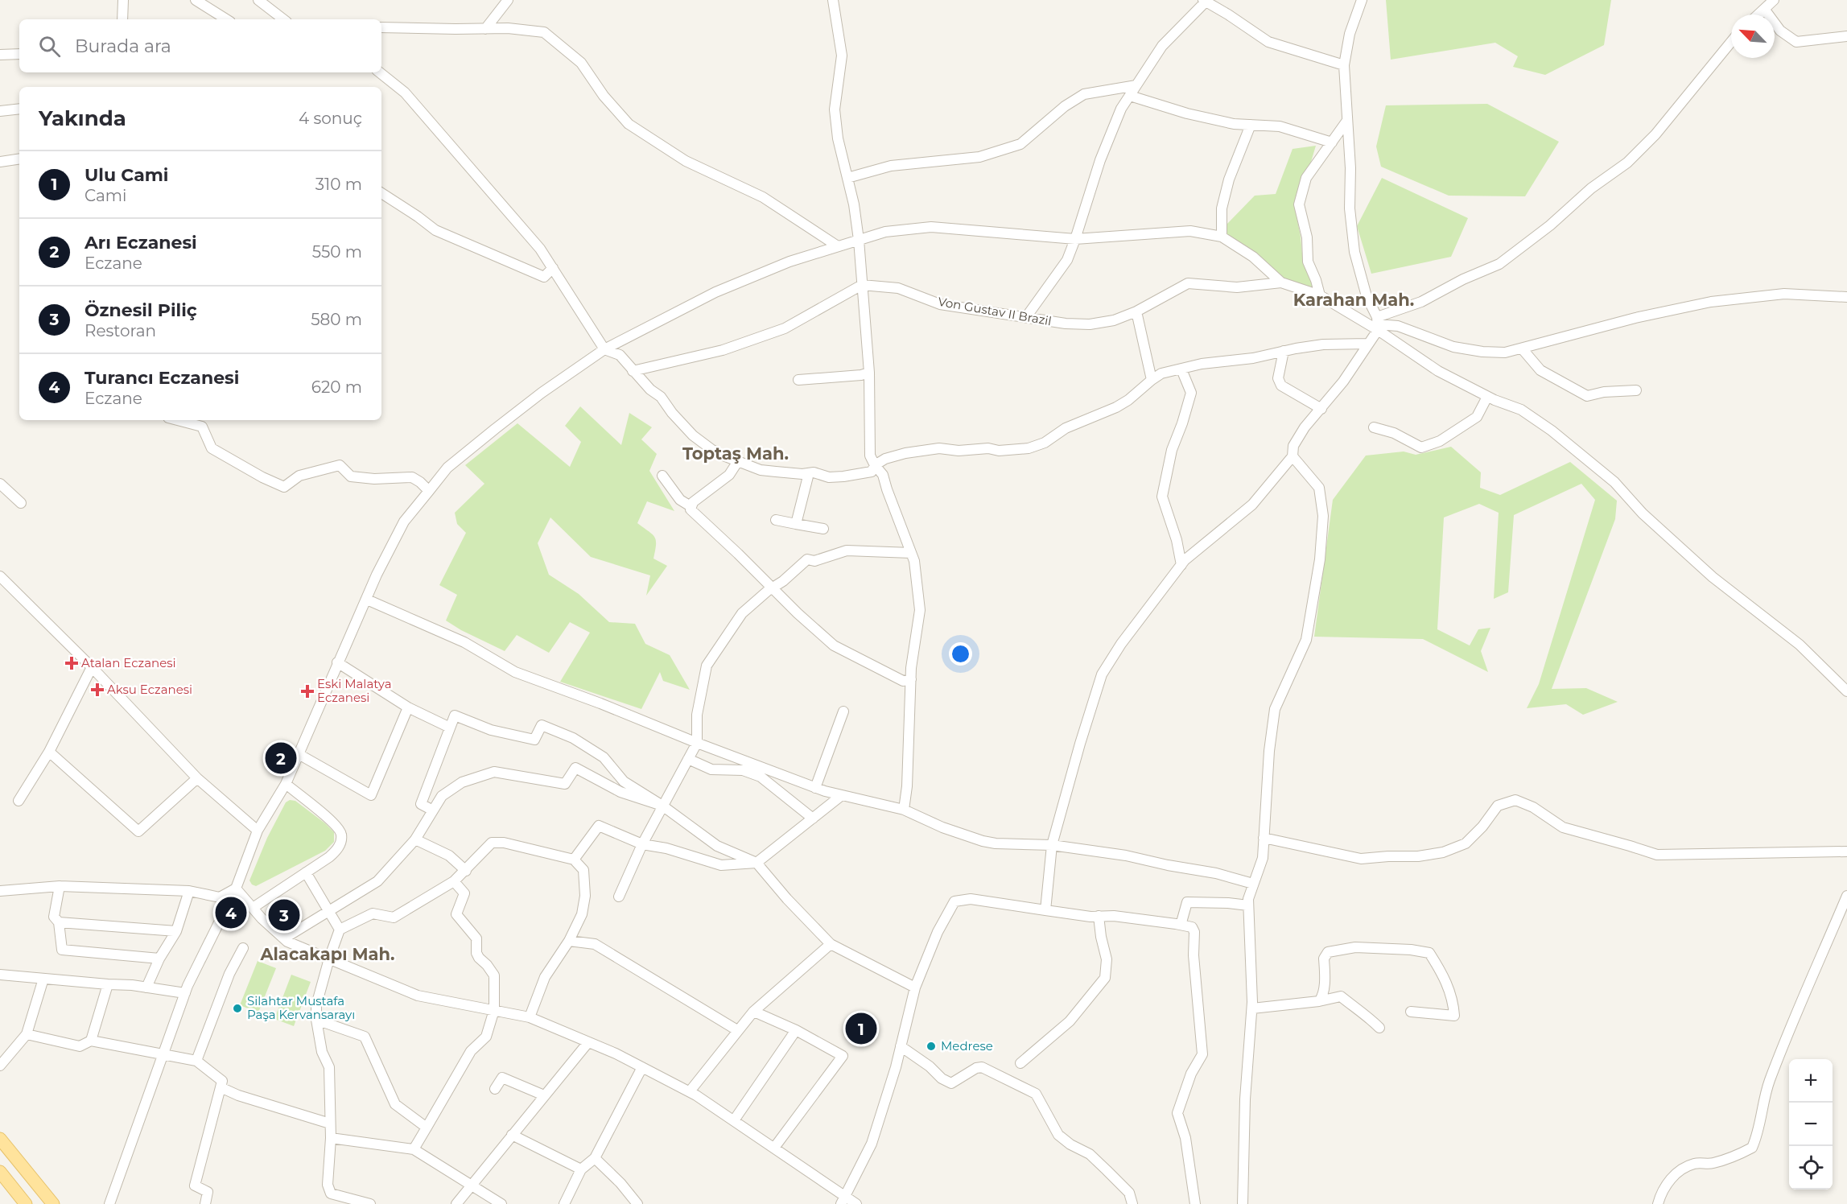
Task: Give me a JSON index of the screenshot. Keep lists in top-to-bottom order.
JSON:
{
  "streets": {
    "street": ["Von Gustav II Brazil"]
  },
  "districts": ["Karahan Mah.", "Toptaş Mah.", "Alacakapı Mah."],
  "places": {
    "health": ["Atalan Eczanesi", "Aksu Eczanesi", "Eski Malatya Eczanesi"],
    "other": ["Silahtar Mustafa Paşa Kervansarayı", "Medrese"]
  },
  "north": "top left",
  "page": {
    "search": "Burada ara",
    "heading": ["Yakında", "4 sonuç"],
    "list": [
      {
        "mark": "1",
        "name": "Ulu Cami",
        "note": "Cami",
        "value": "310 m"
      },
      {
        "mark": "2",
        "name": "Arı Eczanesi",
        "note": "Eczane",
        "value": "550 m"
      },
      {
        "mark": "3",
        "name": "Öznesil Piliç",
        "note": "Restoran",
        "value": "580 m"
      },
      {
        "mark": "4",
        "name": "Turancı Eczanesi",
        "note": "Eczane",
        "value": "620 m"
      }
    ],
    "pins": [
      "2",
      "4",
      "3",
      "1"
    ],
    "map_buttons": ["+", "−"]
  }
}
